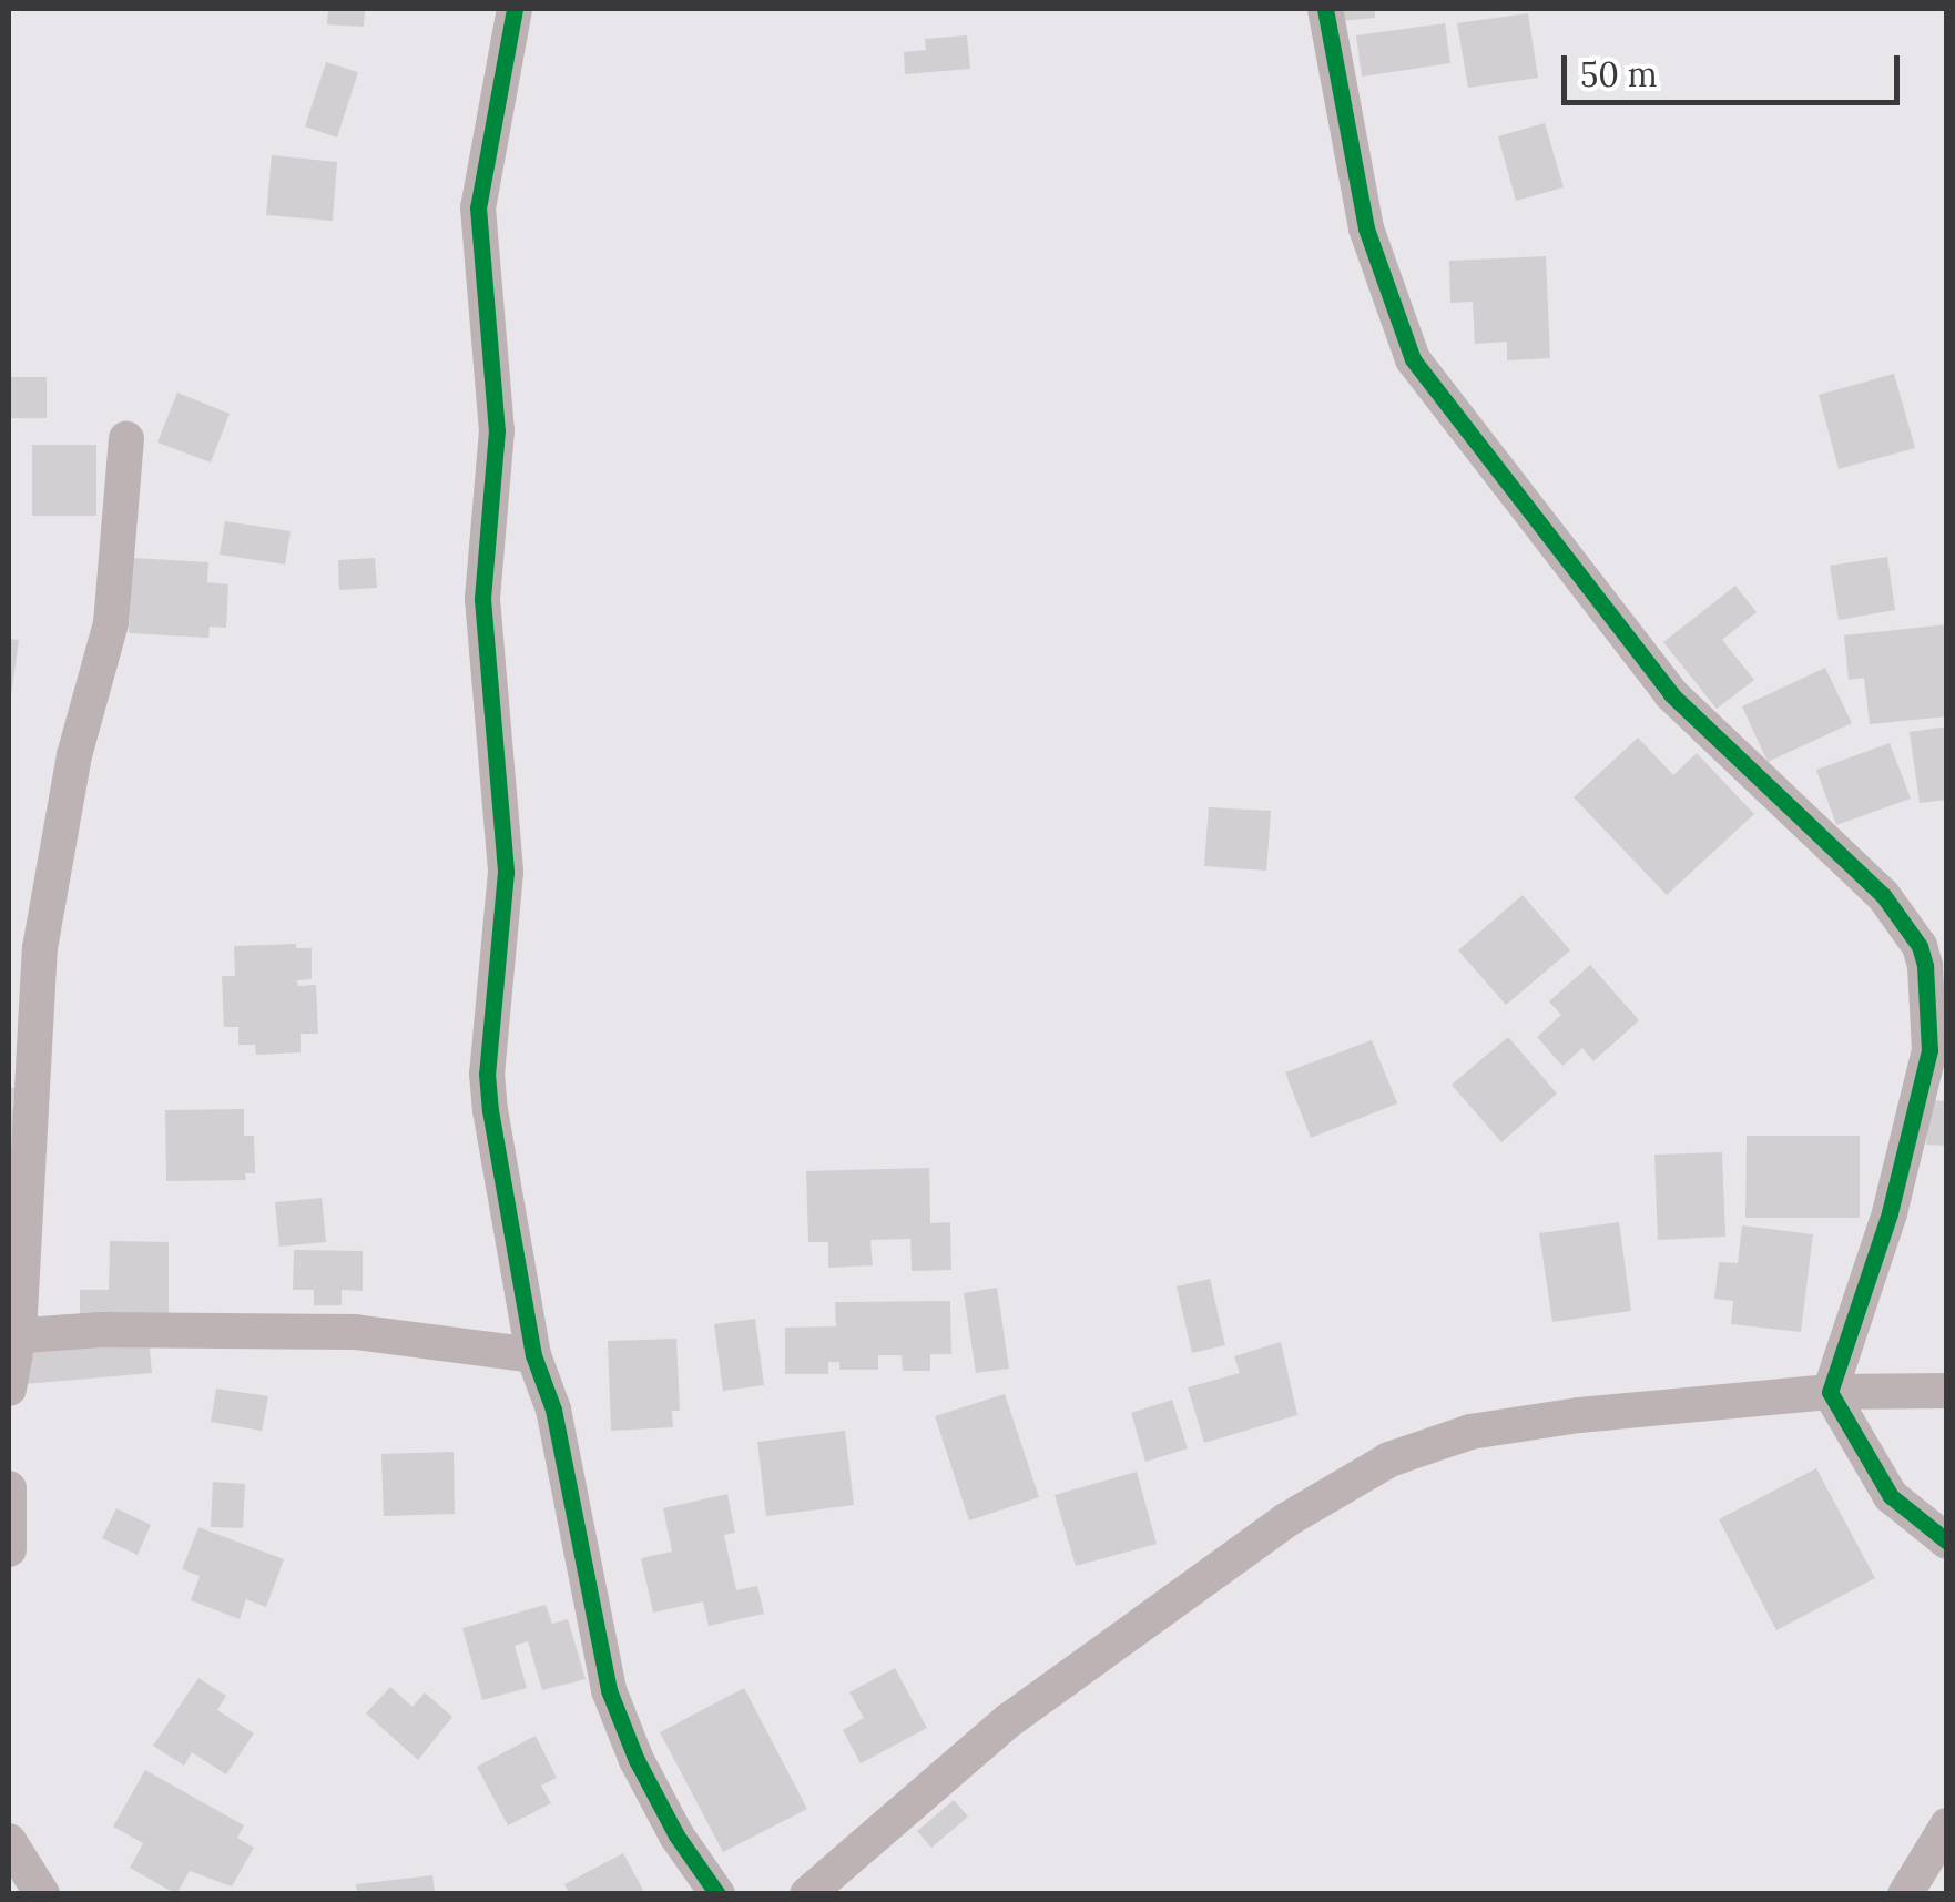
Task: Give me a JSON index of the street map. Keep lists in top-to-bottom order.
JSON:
{
  "scale_bar": "50 m"
}
